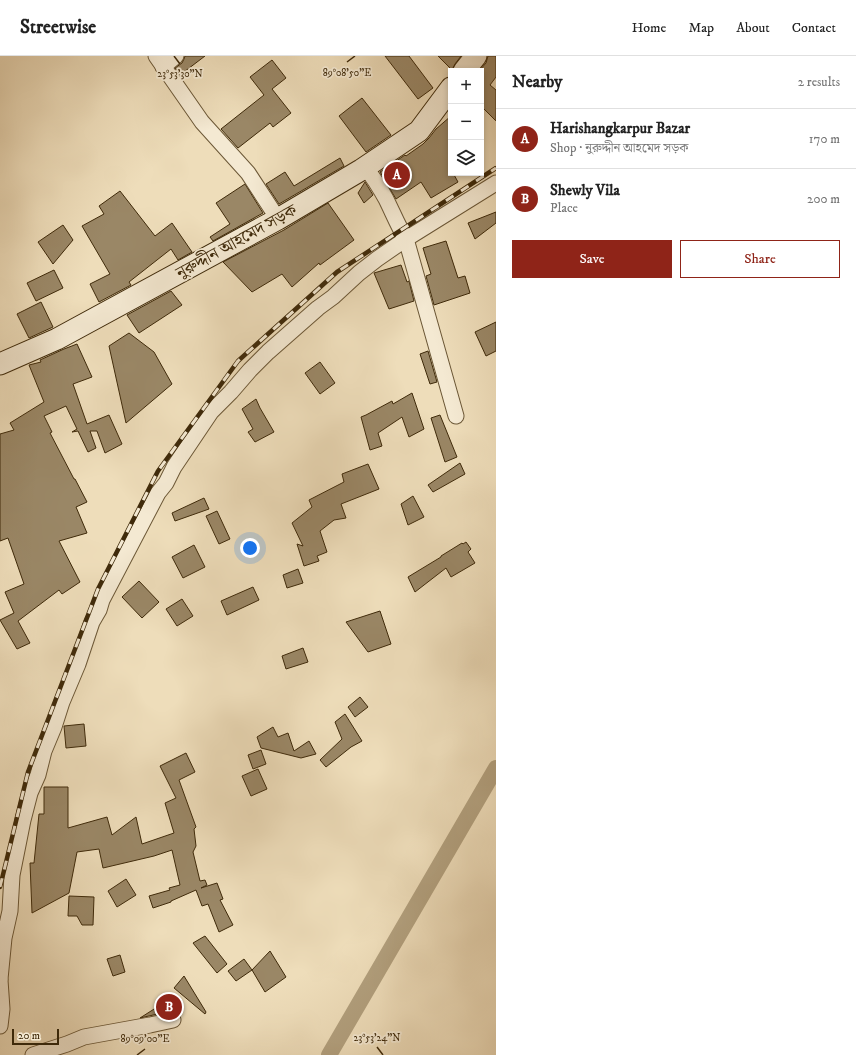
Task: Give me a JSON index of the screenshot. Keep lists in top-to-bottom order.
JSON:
{
  "streets": {
    "main road": ["নুরুদ্দীন আহমেদ সড়ক"]
  },
  "scale_bar": "20 m",
  "page": {
    "header": "Streetwise",
    "nav": [
      "Home",
      "Map",
      "About",
      "Contact"
    ],
    "heading": ["Nearby", "2 results"],
    "map_buttons": ["+", "−"],
    "list": [
      {
        "mark": "A",
        "name": "Harishangkarpur Bazar",
        "note": "Shop · নুরুদ্দীন আহমেদ সড়ক",
        "value": "170 m"
      },
      {
        "mark": "B",
        "name": "Shewly Vila",
        "note": "Place",
        "value": "200 m"
      }
    ],
    "pins": ["A", "B"],
    "buttons": ["Save", "Share"],
    "scale": "20 m"
  },
  "coordinates": [
    "89°08'50\"E",
    "23°53'30\"N",
    "23°53'24\"N",
    "89°09'00\"E"
  ]
}
